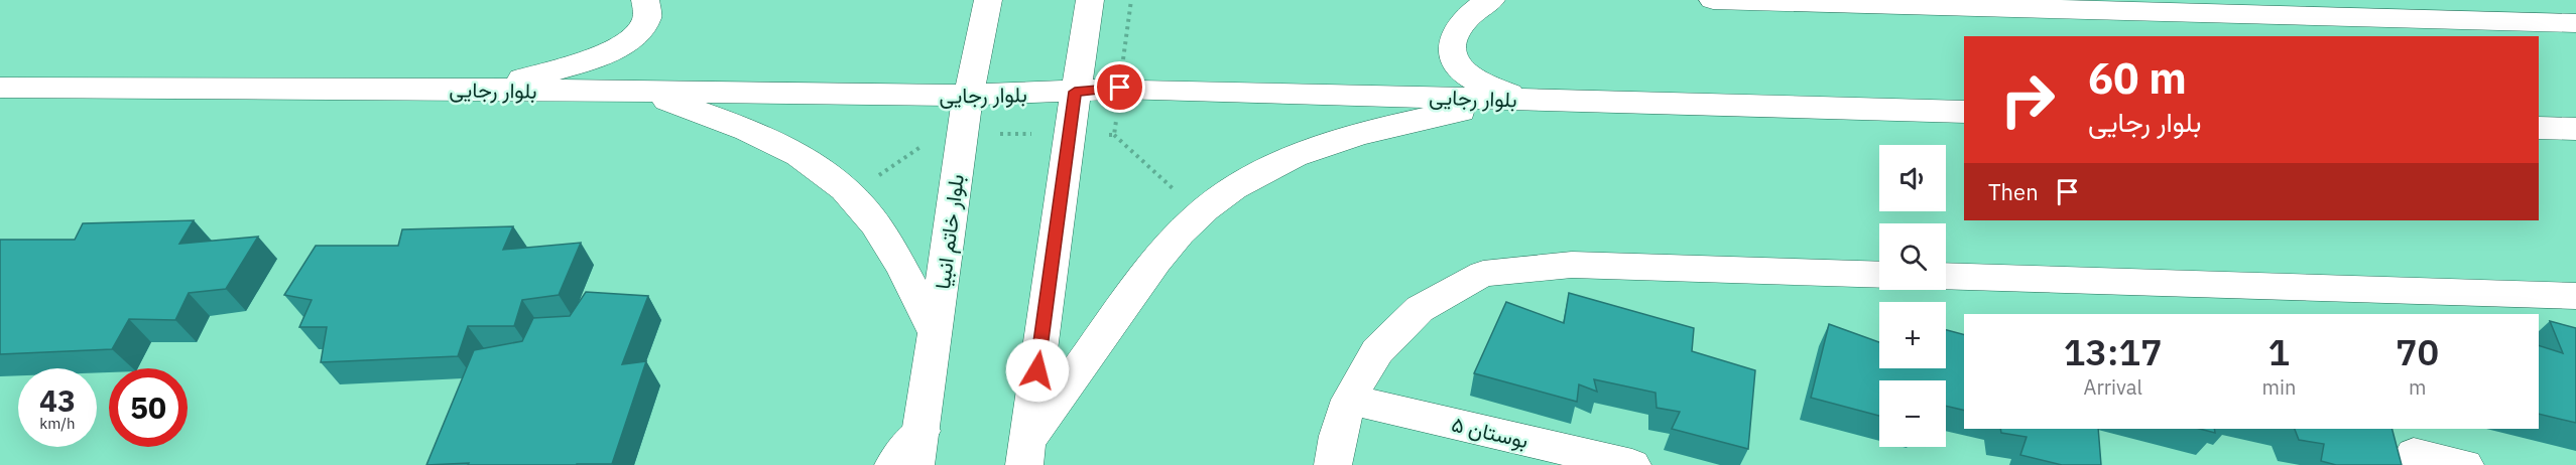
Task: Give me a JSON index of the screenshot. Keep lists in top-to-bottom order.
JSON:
{
  "streets": {
    "main road": ["بلوار رجایی", "بلوار خاتم انبیا", "بوستان ۵"]
  },
  "crossings": [
    ["بلوار رجایی", "بلوار خاتم انبیا"]
  ],
  "page": {
    "turn": ["60 m", "بلوار رجایی"],
    "map_buttons": ["+", "−"],
    "then": "Then",
    "eta": [
      "13:17",
      "Arrival",
      "1",
      "min",
      "70",
      "m"
    ],
    "speed": "43 km/h",
    "limit": "50"
  }
}
